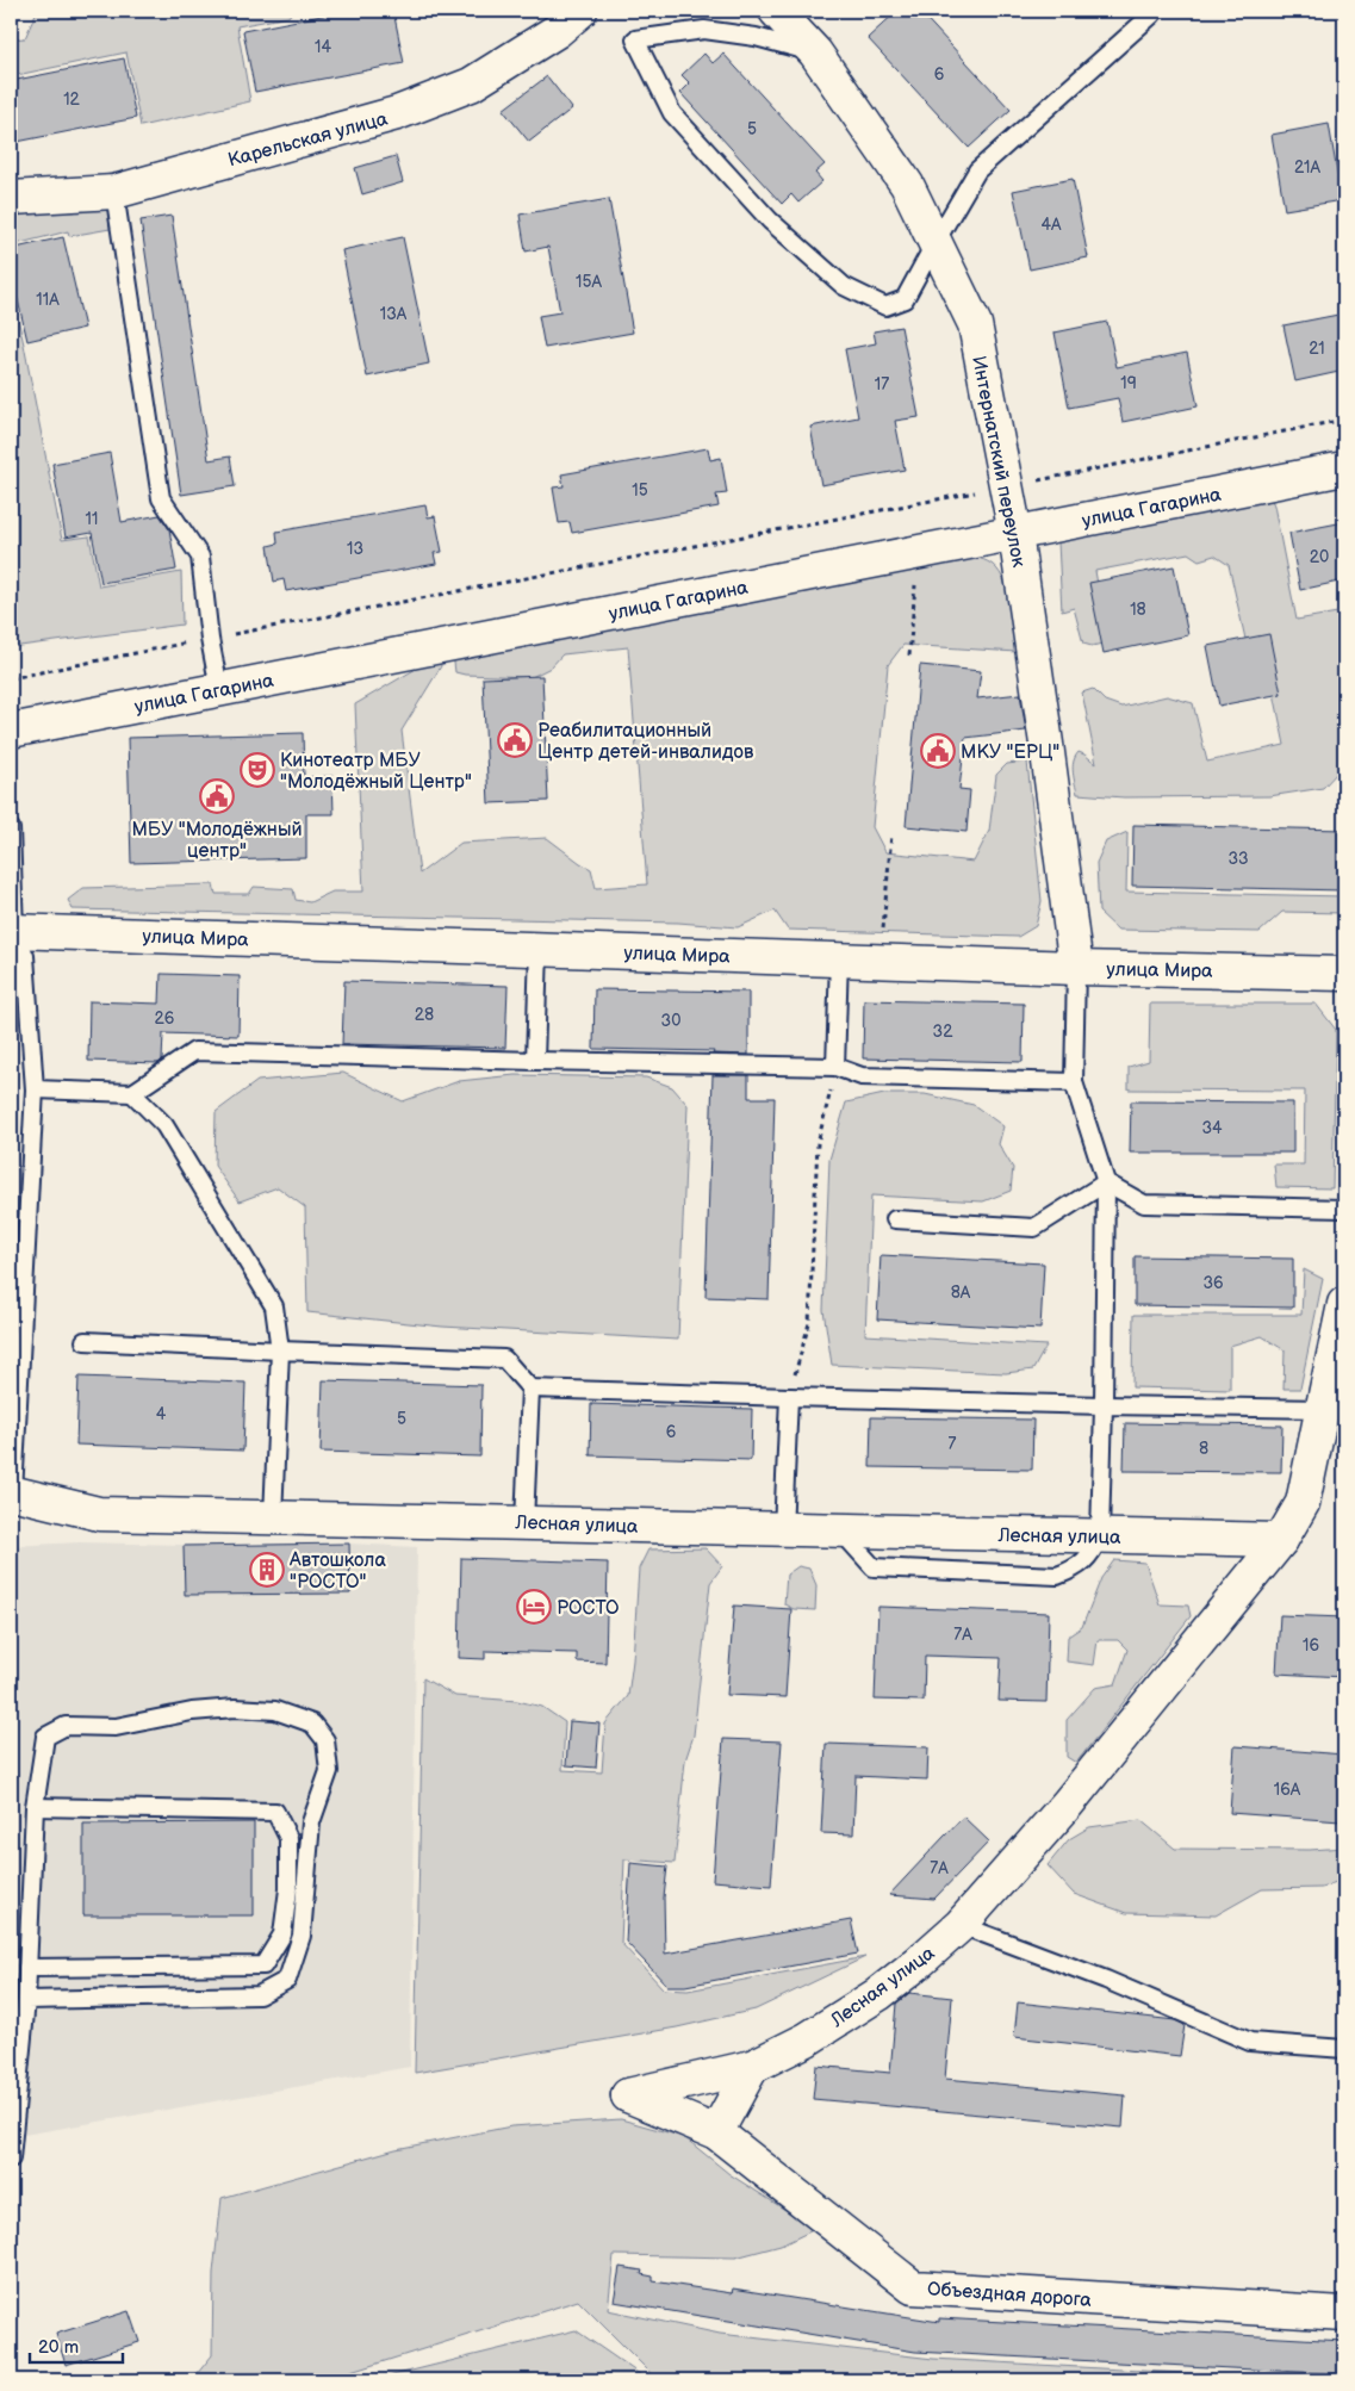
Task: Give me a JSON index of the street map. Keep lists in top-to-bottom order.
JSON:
{
  "streets": {
    "street": [
      "Карельская улица",
      "Интернатский переулок",
      "улица Гагарина",
      "улица Мира",
      "Лесная улица",
      "Объездная дорога"
    ]
  },
  "crossings": [
    ["Интернатский переулок", "улица Гагарина"],
    ["Интернатский переулок", "улица Мира"],
    ["Лесная улица", "Объездная дорога"]
  ],
  "places": {
    "public building": ["Реабилитационный Центр детей-инвалидов", "МКУ \"ЕРЦ\"", "МБУ \"Молодёжный центр\""],
    "theatre": ["Кинотеатр МБУ \"Молодёжный Центр\""],
    "building": ["Автошкола \"РОСТО\""],
    "hotel": ["РОСТО"]
  },
  "house_numbers": [
    "14",
    "6",
    "12",
    "5",
    "21А",
    "4А",
    "15А",
    "11А",
    "13А",
    "21",
    "19",
    "17",
    "15",
    "11",
    "13",
    "20",
    "18",
    "33",
    "28",
    "26",
    "30",
    "32",
    "34",
    "36",
    "8А",
    "4",
    "5",
    "6",
    "7",
    "8",
    "7А",
    "16",
    "16А",
    "7А"
  ],
  "scale_bar": "20 m"
}
